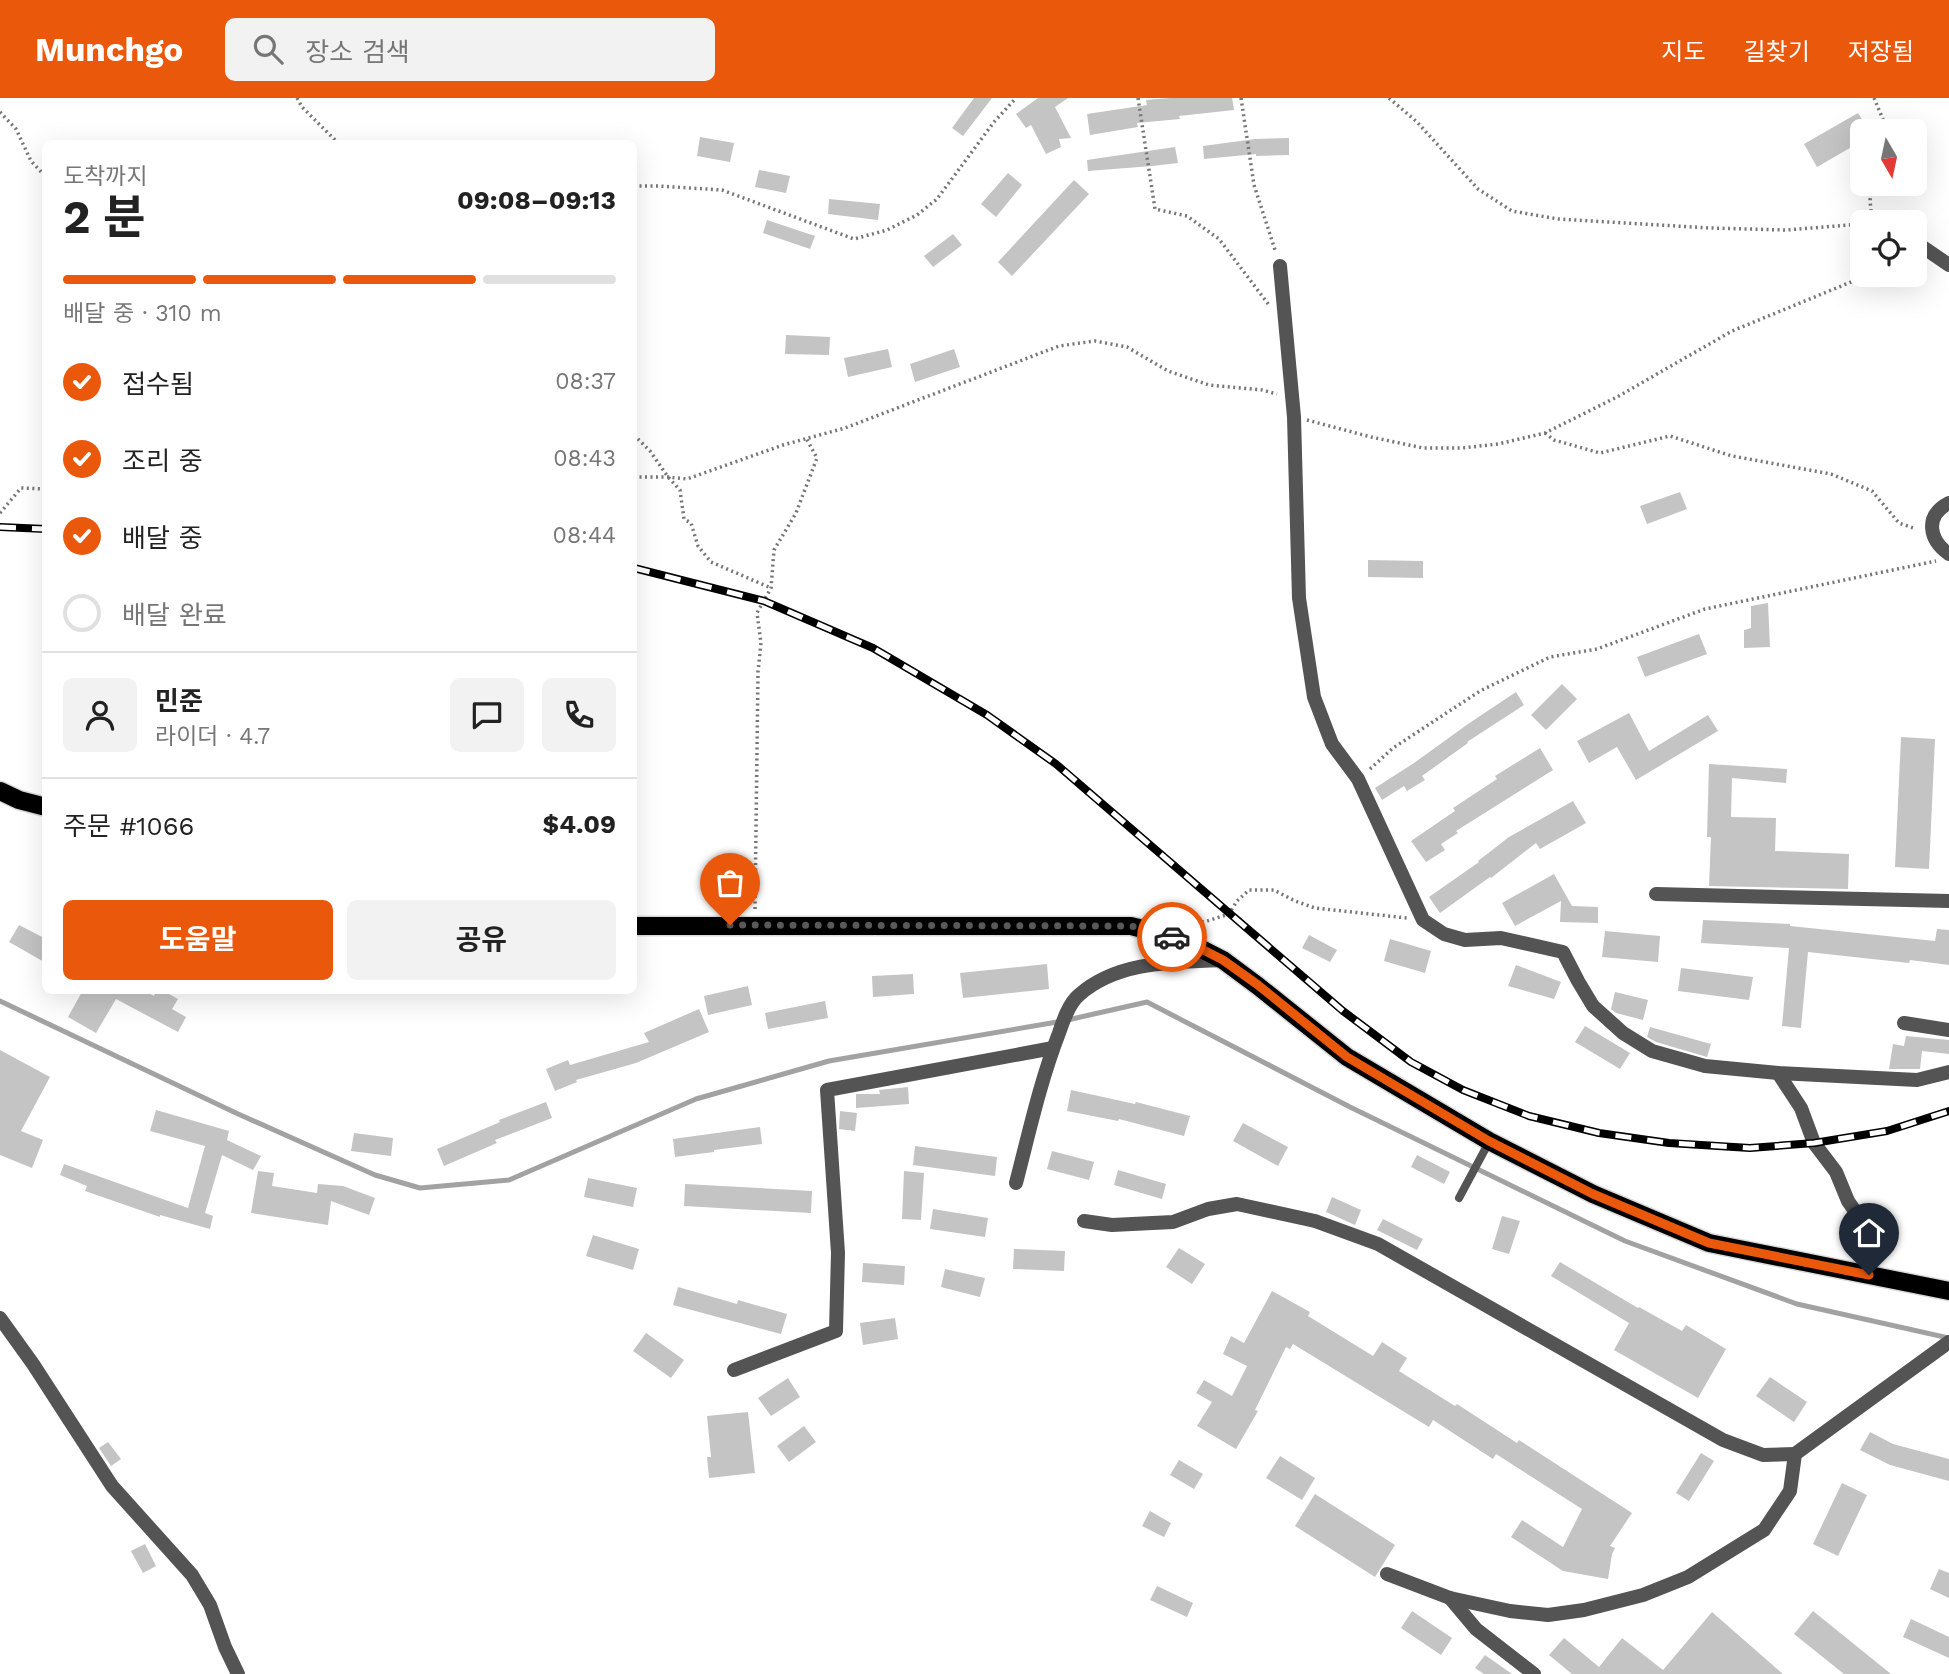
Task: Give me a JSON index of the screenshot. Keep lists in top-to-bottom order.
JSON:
{
  "north": "bottom",
  "page": {
    "header": "Munchgo",
    "search": "장소 검색",
    "nav": ["지도", "길찾기", "저장됨"],
    "heading": ["2 분", "도착까지", "09:08–09:13"],
    "panel": [
      "민준",
      "라이더 · 4.7",
      "주문 #1066",
      "$4.09"
    ],
    "bar": "배달 중 · 310 m",
    "list": [
      ["접수됨", "08:37"],
      ["조리 중", "08:43"],
      ["배달 중", "08:44"],
      "배달 완료"
    ],
    "buttons": ["도움말", "공유"]
  }
}
